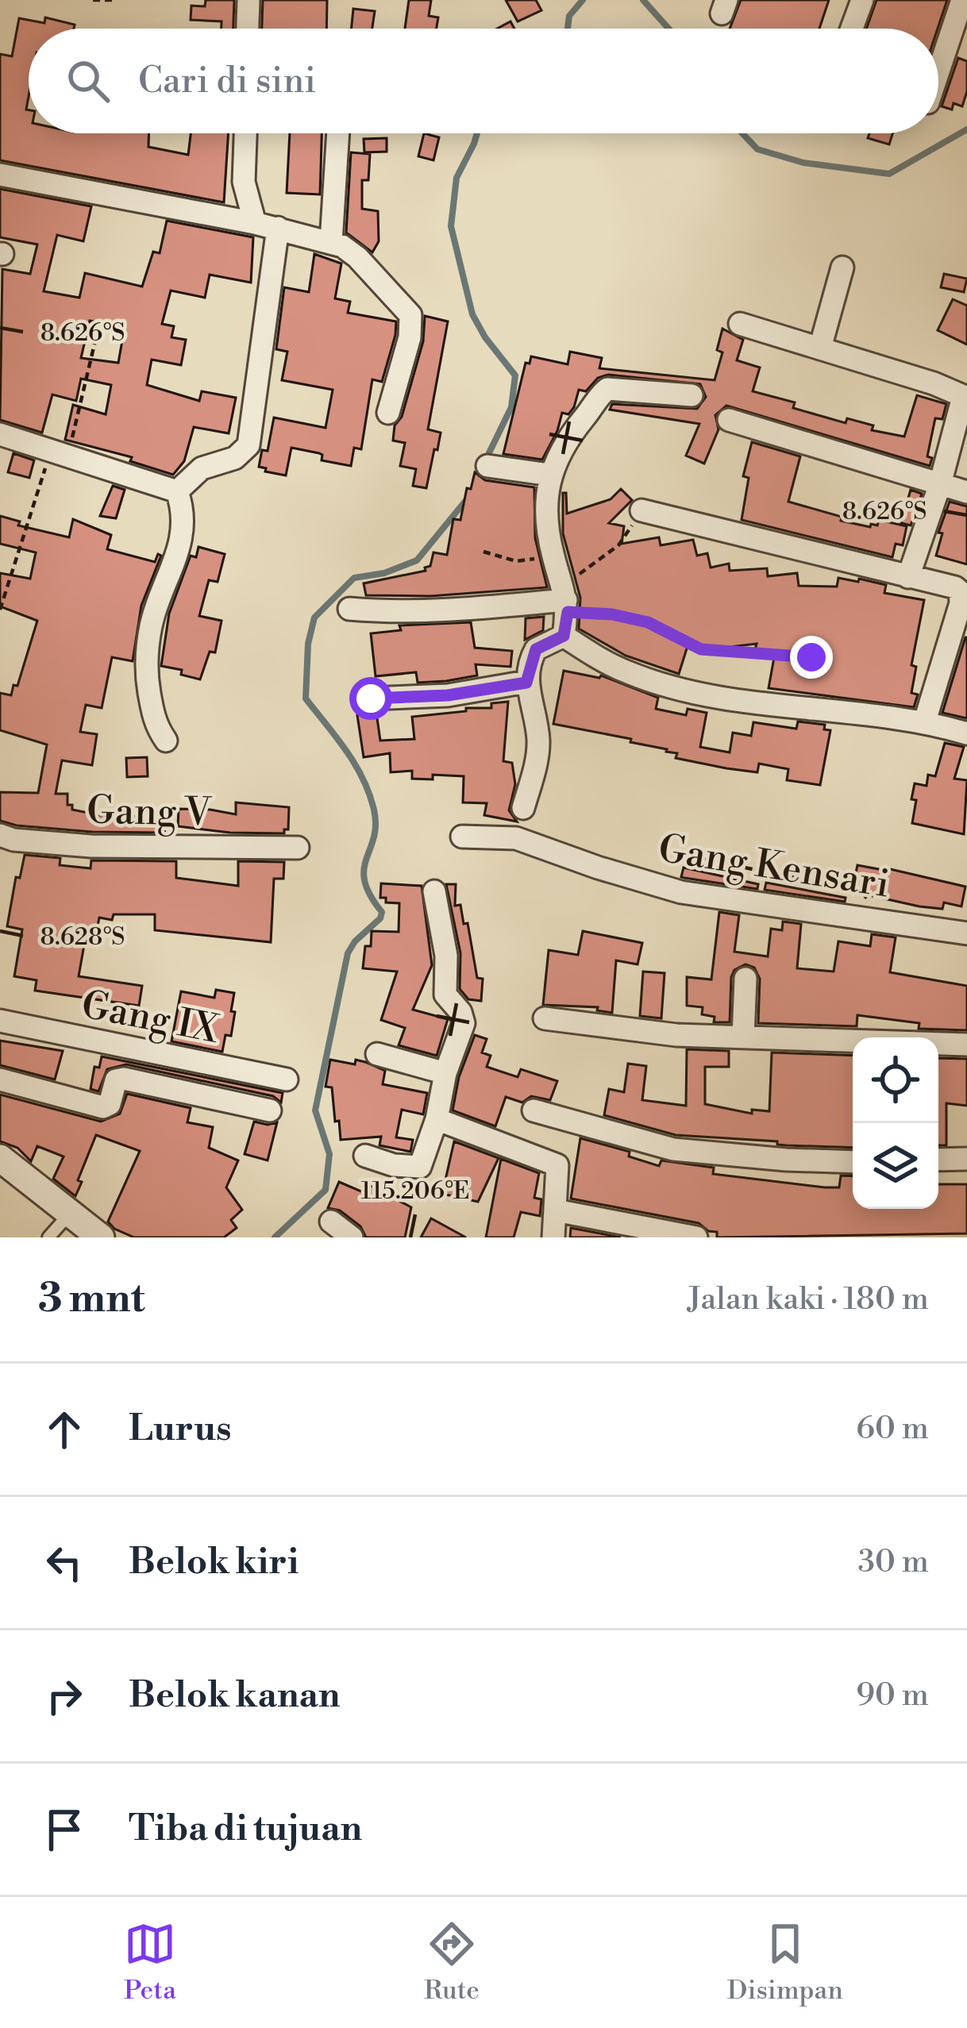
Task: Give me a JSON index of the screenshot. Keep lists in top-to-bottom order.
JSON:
{
  "streets": {
    "street": ["Gang V", "Gang Kensari", "Gang IX"]
  },
  "page": {
    "search": "Cari di sini",
    "heading": ["3 mnt", "Jalan kaki · 180 m"],
    "list": [
      ["Lurus", "60 m"],
      ["Belok kiri", "30 m"],
      ["Belok kanan", "90 m"],
      "Tiba di tujuan"
    ],
    "nav": ["Peta", "Rute", "Disimpan"]
  },
  "coordinates": ["8.626°S", "8.628°S", "115.206°E"]
}
